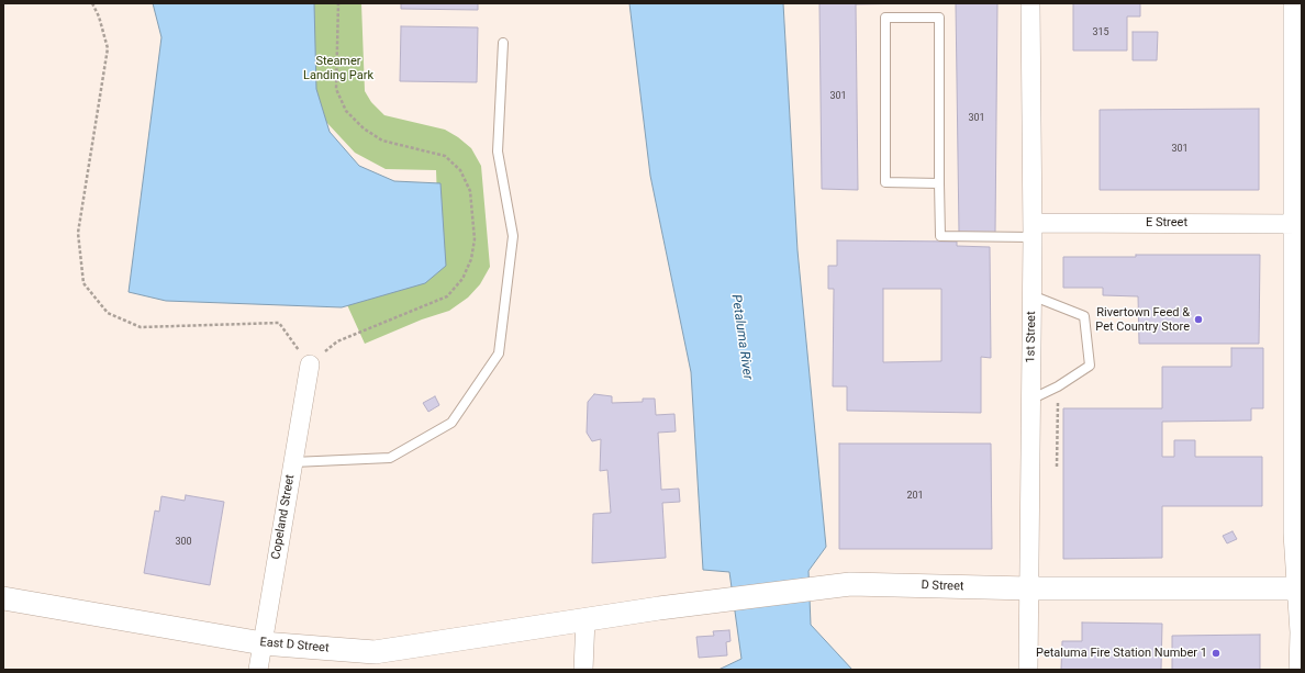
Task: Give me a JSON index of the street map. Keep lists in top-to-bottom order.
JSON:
{
  "streets": {
    "street": [
      "E Street",
      "1st Street",
      "Copeland Street",
      "D Street",
      "East D Street"
    ]
  },
  "crossings": [
    ["E Street", "1st Street"],
    ["1st Street", "D Street"],
    ["Copeland Street", "East D Street"],
    ["D Street", "East D Street"]
  ],
  "water": ["Petaluma River"],
  "parks": ["Steamer Landing Park"],
  "places": ["Rivertown Feed & Pet Country Store", "Petaluma Fire Station Number 1"],
  "house_numbers": [
    "315",
    "301",
    "301",
    "301",
    "201",
    "300"
  ]
}
